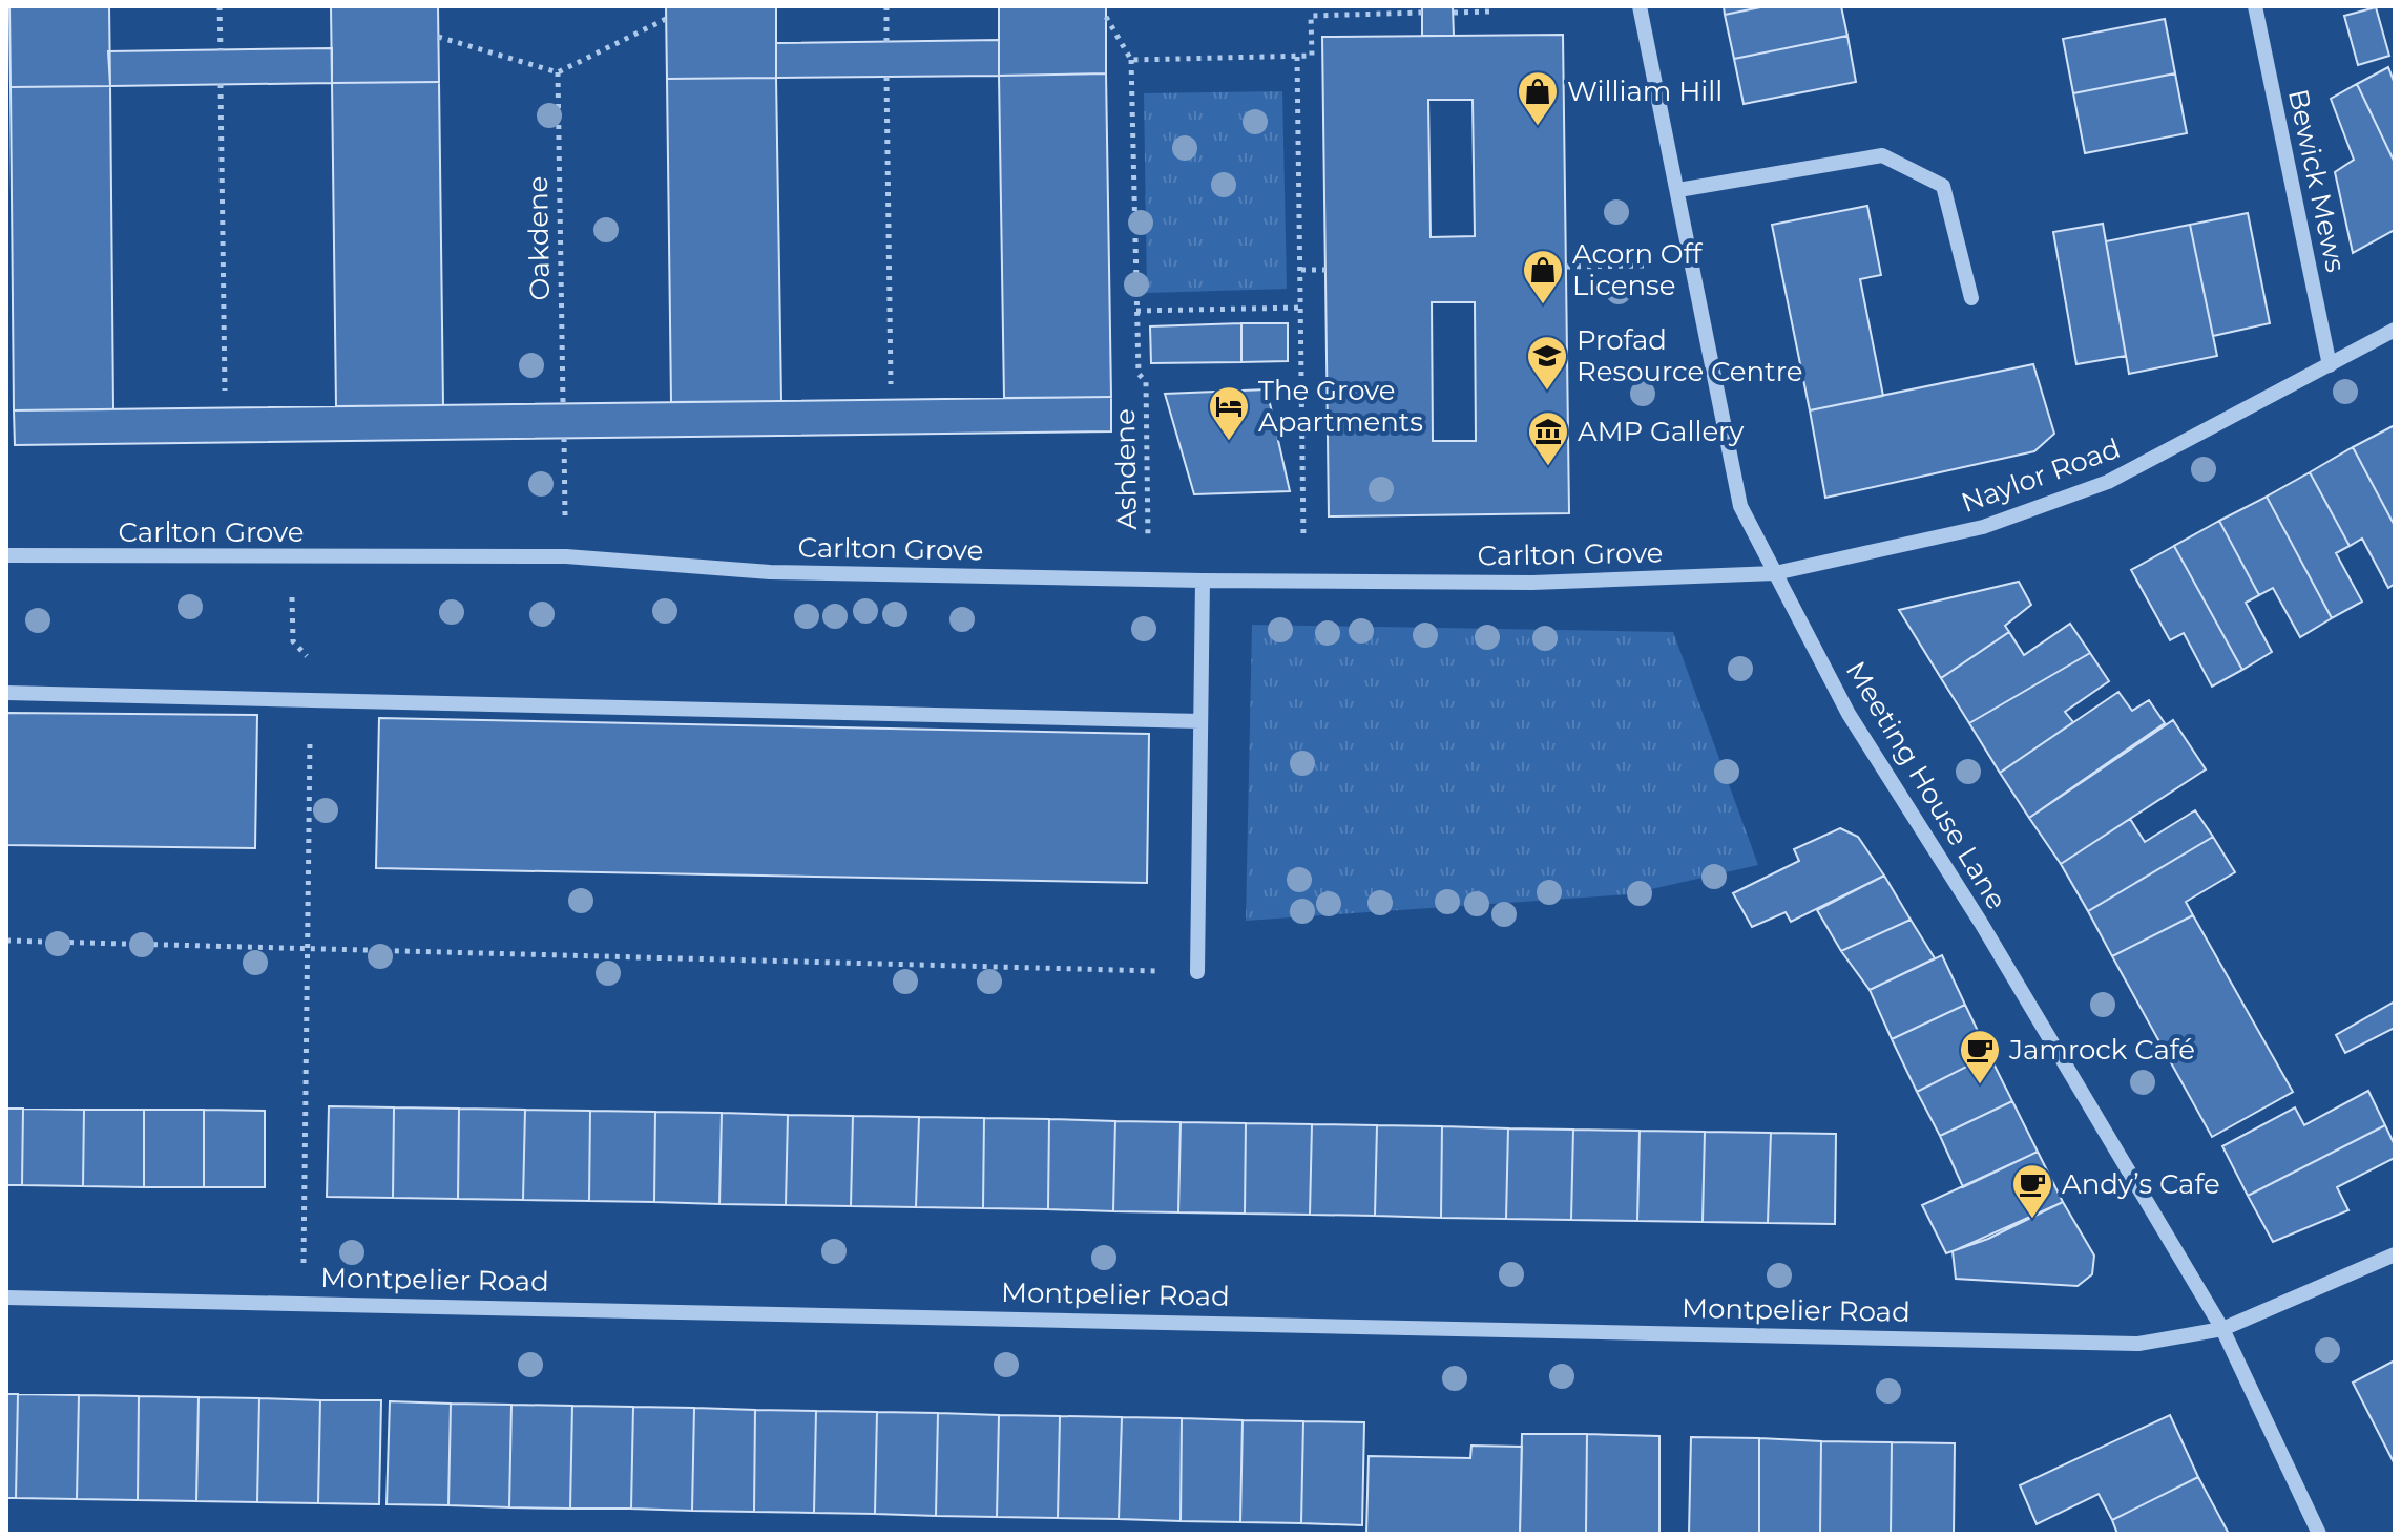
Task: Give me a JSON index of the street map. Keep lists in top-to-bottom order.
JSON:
{
  "streets": {
    "street": [
      "Bewick Mews",
      "Naylor Road",
      "Carlton Grove",
      "Meeting House Lane",
      "Montpelier Road"
    ],
    "path": ["Oakdene", "Ashdene"]
  },
  "crossings": [
    ["Bewick Mews", "Naylor Road"],
    ["Ashdene", "Carlton Grove"],
    ["Naylor Road", "Carlton Grove"],
    ["Naylor Road", "Meeting House Lane"],
    ["Carlton Grove", "Meeting House Lane"],
    ["Meeting House Lane", "Montpelier Road"]
  ],
  "places": {
    "shop": ["William Hill", "Acorn Off License"],
    "school or university": ["Profad Resource Centre"],
    "hotel": ["The Grove Apartments"],
    "museum": ["AMP Gallery"],
    "cafe": ["Jamrock Café", "Andy’s Cafe"]
  }
}
